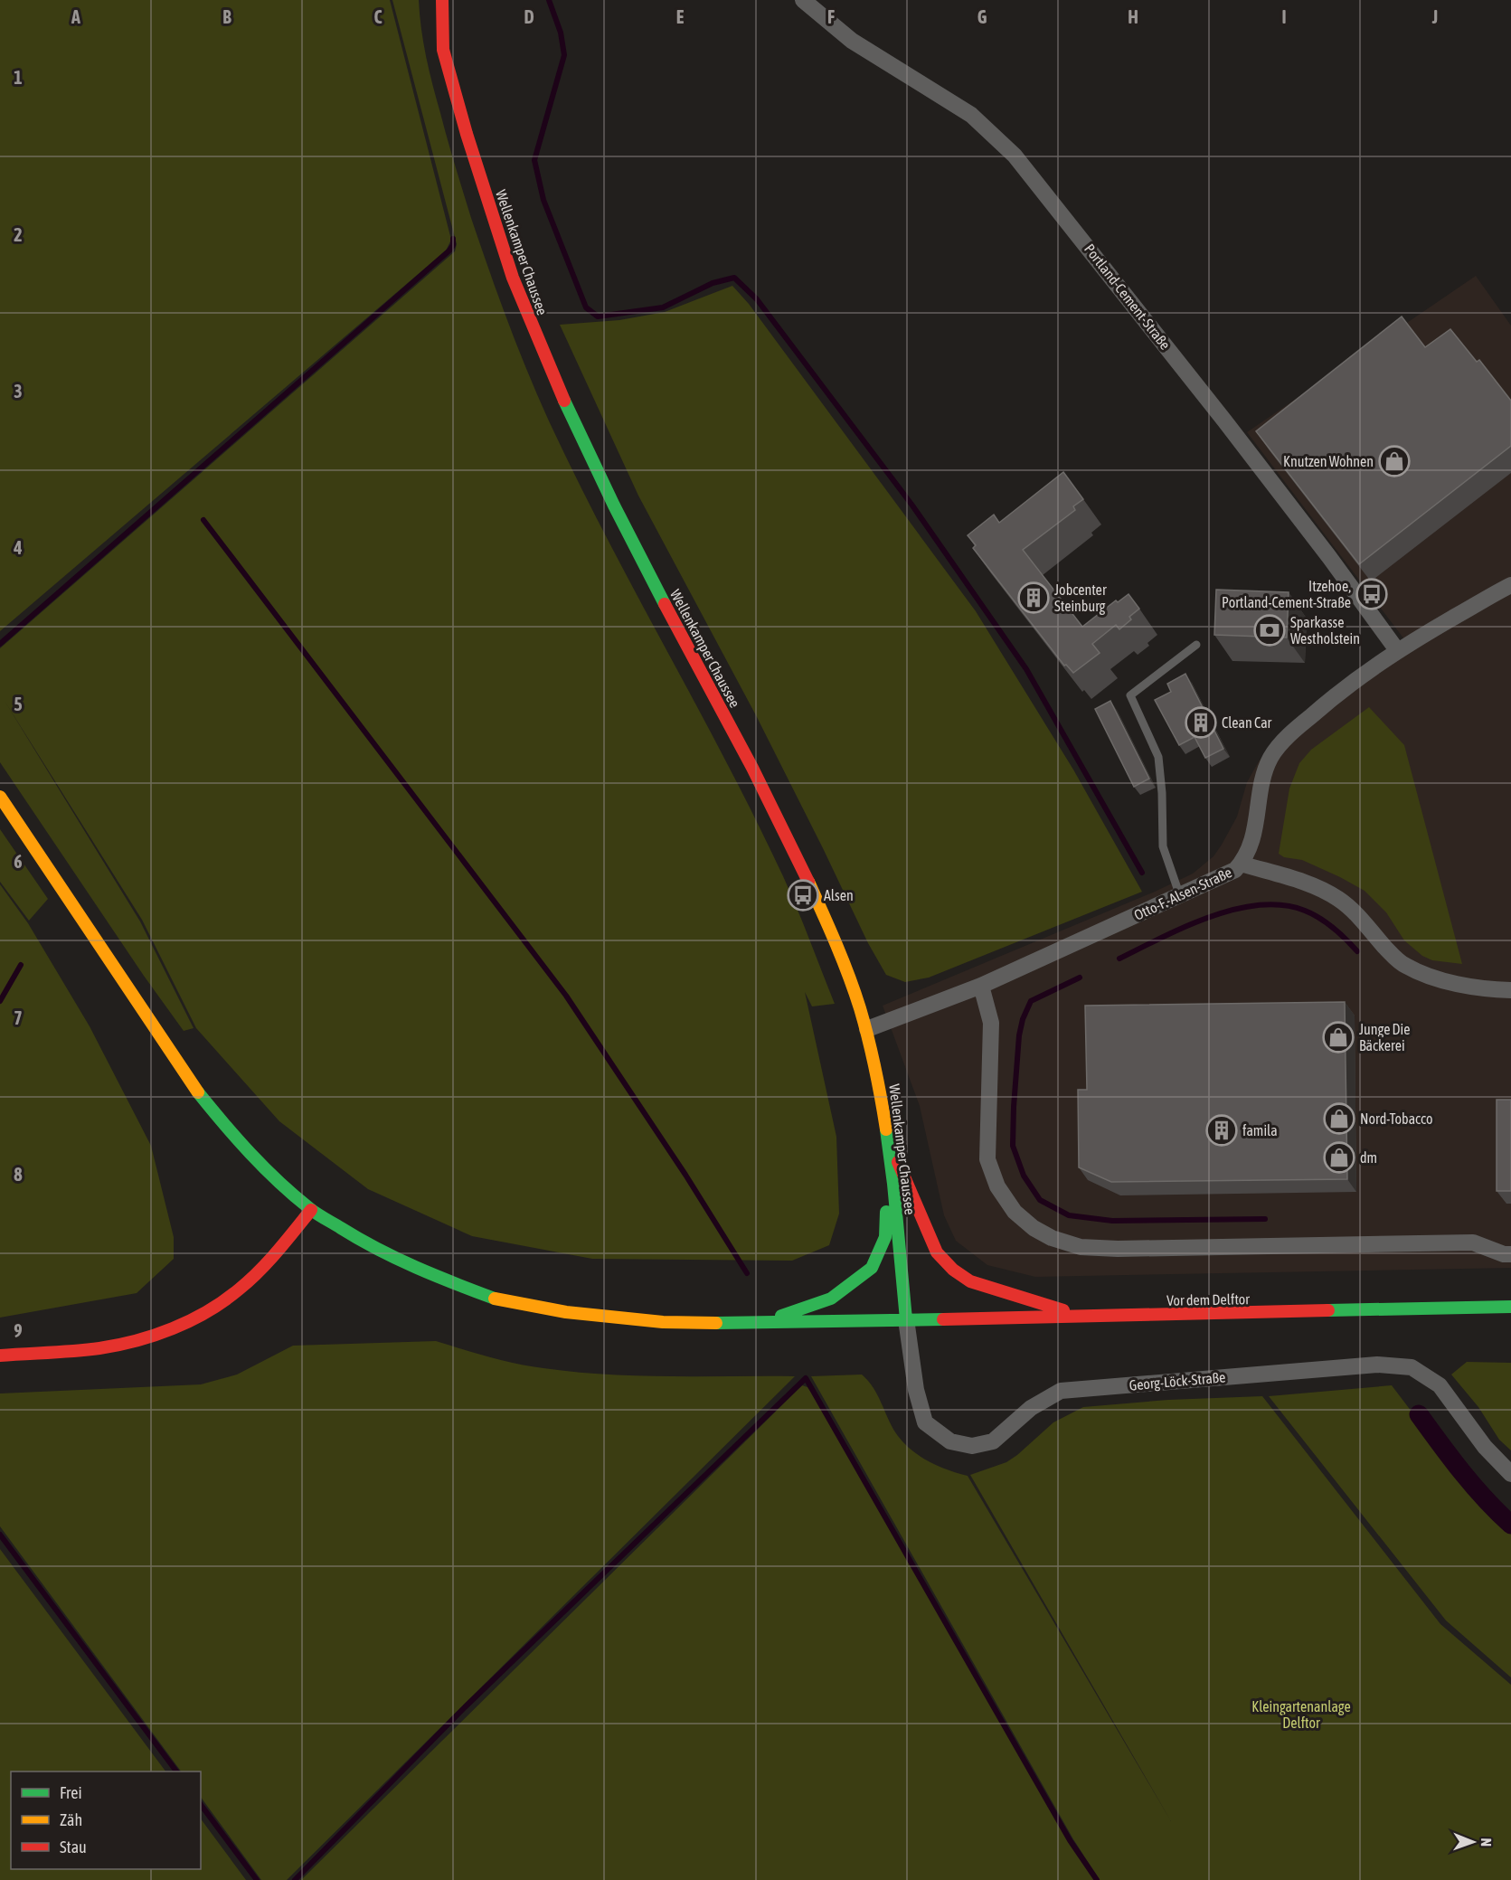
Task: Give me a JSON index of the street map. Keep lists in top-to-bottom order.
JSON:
{
  "streets": {
    "main road": ["Wellenkamper Chaussee", "Vor dem Delftor"],
    "street": ["Portland-Cement-Straße", "Otto-F.-Alsen-Straße", "Georg-Löck-Straße"]
  },
  "crossings": [
    ["Wellenkamper Chaussee", "Otto-F.-Alsen-Straße"],
    ["Wellenkamper Chaussee", "Vor dem Delftor"],
    ["Wellenkamper Chaussee", "Georg-Löck-Straße"],
    ["Portland-Cement-Straße", "Otto-F.-Alsen-Straße"],
    ["Vor dem Delftor", "Georg-Löck-Straße"]
  ],
  "parks": ["Kleingartenanlage Delftor"],
  "places": {
    "shop": [
      "Knutzen Wohnen",
      "Junge Die Bäckerei",
      "Nord-Tobacco",
      "dm"
    ],
    "bus stop": ["Itzehoe, Portland-Cement-Straße", "Alsen"],
    "building": ["Jobcenter Steinburg", "Clean Car", "famila"],
    "bank": ["Sparkasse Westholstein"]
  },
  "legend": ["Frei", "Zäh", "Stau"],
  "north": "right",
  "grid": {
    "columns": [
      "A",
      "B",
      "C",
      "D",
      "E",
      "F",
      "G",
      "H",
      "I",
      "J"
    ],
    "rows": [
      "1",
      "2",
      "3",
      "4",
      "5",
      "6",
      "7",
      "8",
      "9"
    ]
  }
}
